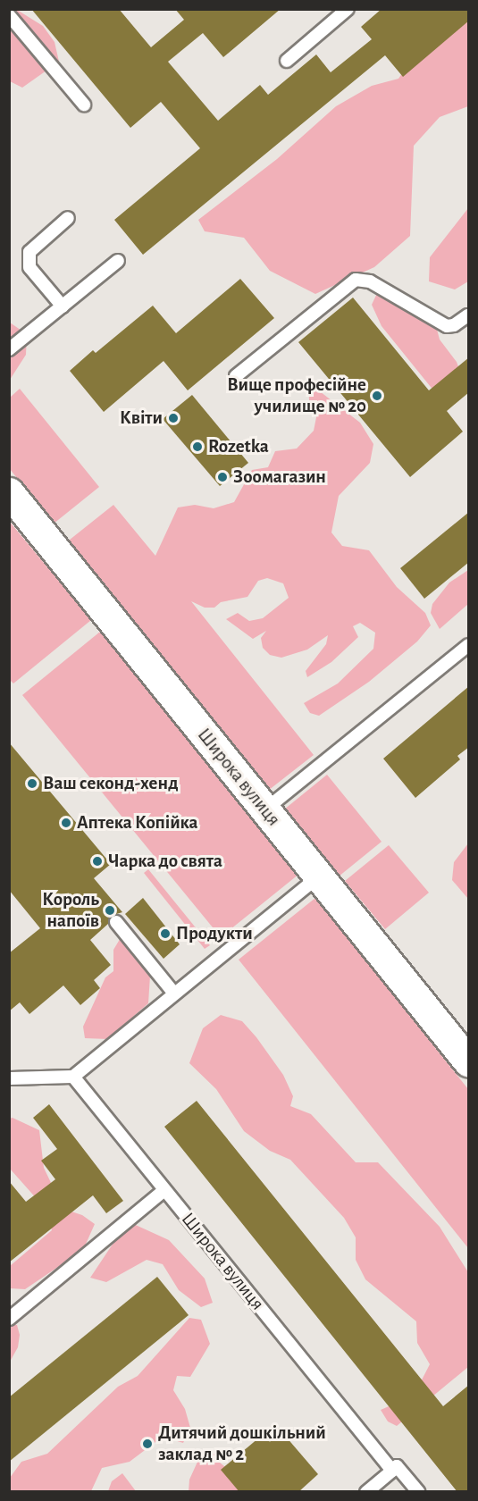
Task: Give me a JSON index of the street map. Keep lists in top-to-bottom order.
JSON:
{
  "streets": {
    "street": ["Широка вулиця"]
  },
  "places": [
    "Вище професійне училище № 20",
    "Квіти",
    "Rozetka",
    "Зоомагазин",
    "Ваш секонд-хенд",
    "Аптека Копійка",
    "Чарка до свята",
    "Король напоїв",
    "Продукти",
    "Дитячий дошкільний заклад № 2"
  ]
}
